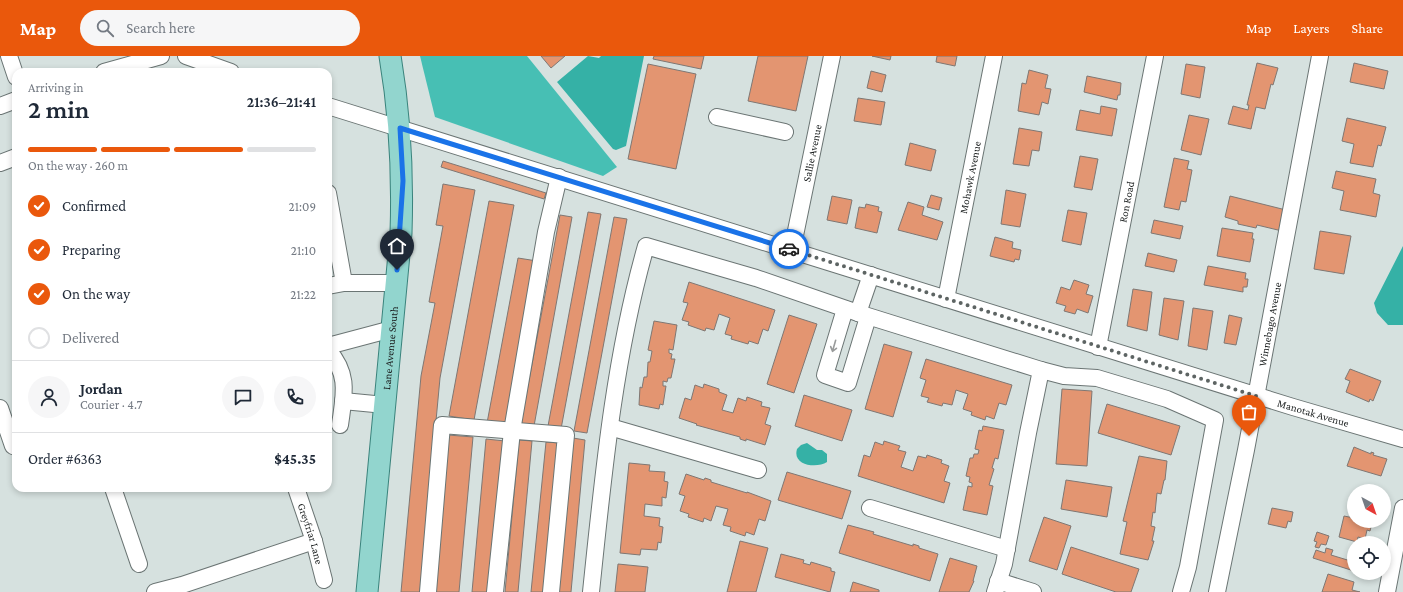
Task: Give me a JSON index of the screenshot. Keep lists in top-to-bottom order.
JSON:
{
  "streets": {
    "main road": ["Lane Avenue South"],
    "street": [
      "Sallie Avenue",
      "Mohawk Avenue",
      "Ron Road",
      "Winnebago Avenue",
      "Manotak Avenue",
      "Greyfriar Lane"
    ]
  },
  "crossings": [
    ["Sallie Avenue", "Manotak Avenue"],
    ["Mohawk Avenue", "Manotak Avenue"],
    ["Ron Road", "Manotak Avenue"],
    ["Winnebago Avenue", "Manotak Avenue"],
    ["Lane Avenue South", "Manotak Avenue"]
  ],
  "north": "bottom right",
  "page": {
    "header": "Map",
    "search": "Search here",
    "nav": ["Map", "Layers", "Share"],
    "heading": ["2 min", "Arriving in", "21:36–21:41"],
    "panel": [
      "Jordan",
      "Courier · 4.7",
      "Order #6363",
      "$45.35"
    ],
    "bar": "On the way · 260 m",
    "list": [
      ["Confirmed", "21:09"],
      ["Preparing", "21:10"],
      ["On the way", "21:22"],
      "Delivered"
    ]
  }
}
